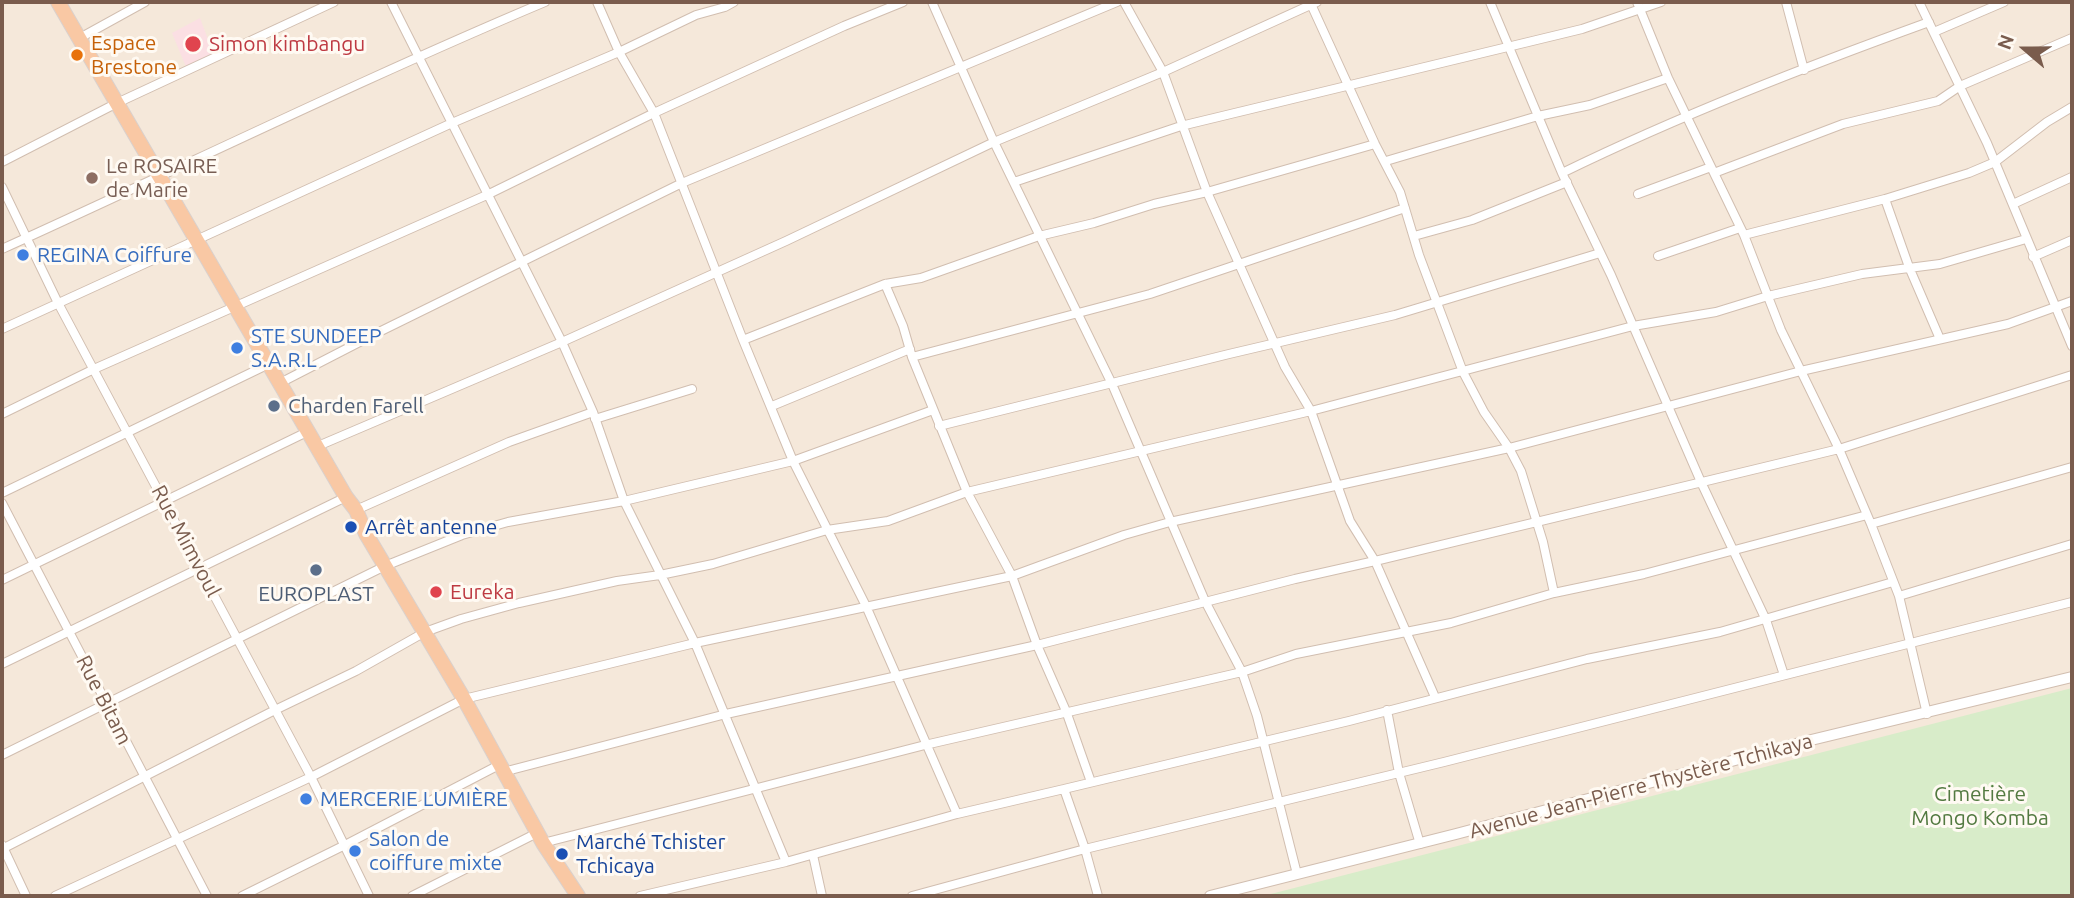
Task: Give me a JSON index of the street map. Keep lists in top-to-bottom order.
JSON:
{
  "streets": {
    "street": ["Rue Mimvoul", "Rue Bitam", "Avenue Jean-Pierre Thystère Tchikaya"]
  },
  "parks": ["Cimetière Mongo Komba"],
  "places": [
    "Simon kimbangu",
    "Espace Brestone",
    "Le ROSAIRE de Marie",
    "REGINA Coiffure",
    "STE SUNDEEP S.A.R.L",
    "Charden Farell",
    "Arrêt antenne",
    "EUROPLAST",
    "Eureka",
    "MERCERIE LUMIÈRE",
    "Salon de coiffure mixte",
    "Marché Tchister Tchicaya"
  ],
  "north": "left"
}
